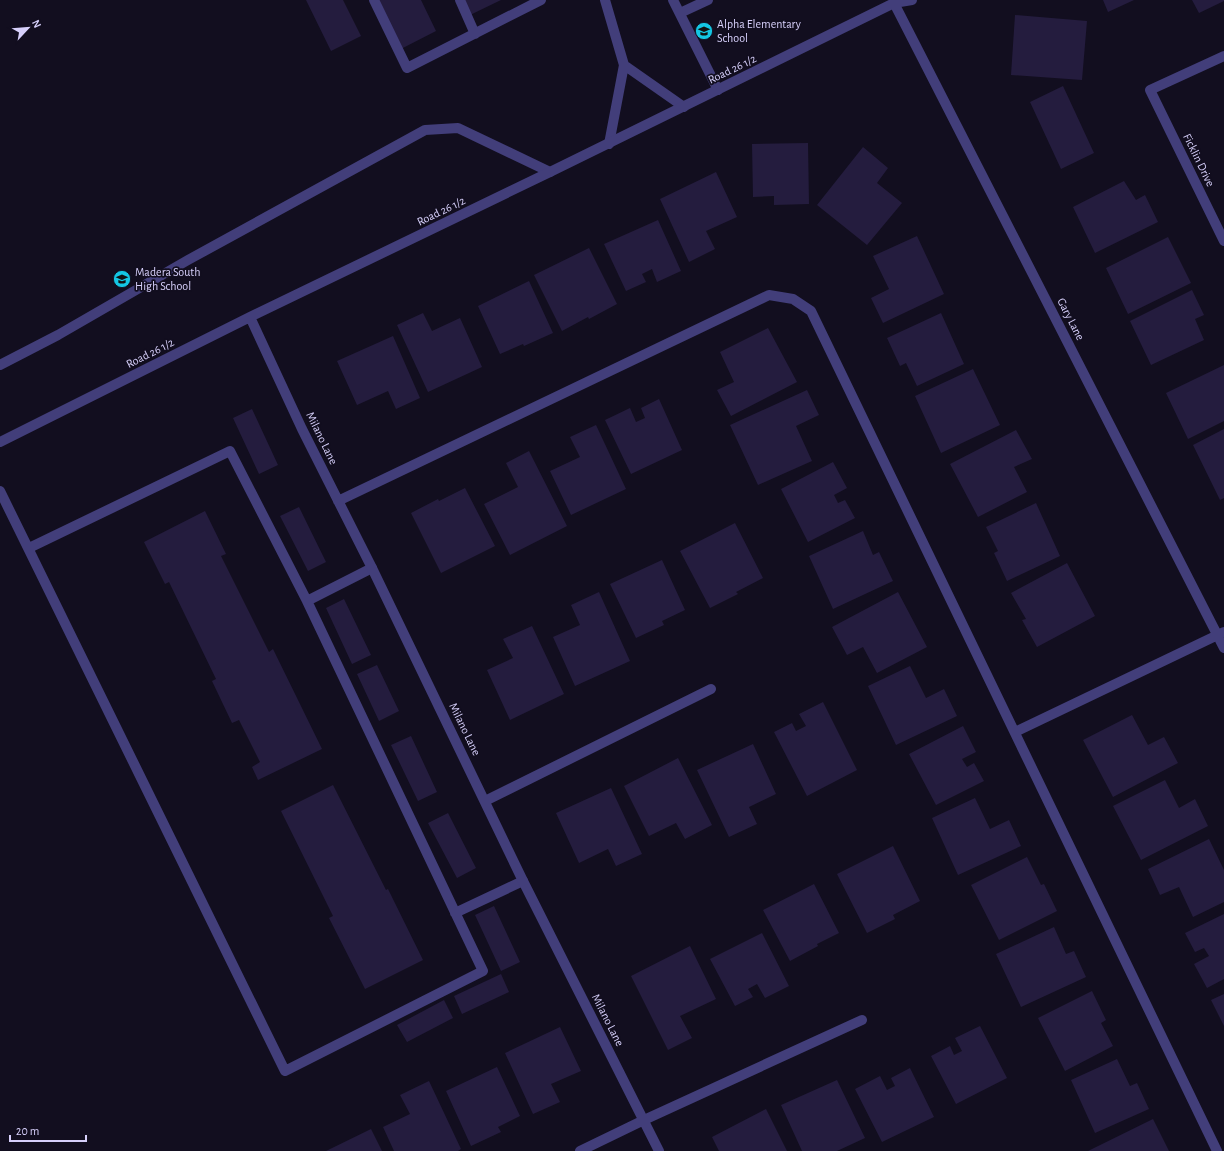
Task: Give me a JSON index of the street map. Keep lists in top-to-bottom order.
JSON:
{
  "streets": {
    "street": [
      "Road 26 1/2",
      "Ficklin Drive",
      "Gary Lane",
      "Milano Lane"
    ]
  },
  "crossings": [
    ["Road 26 1/2", "Gary Lane"],
    ["Road 26 1/2", "Milano Lane"]
  ],
  "places": {
    "school or university": ["Alpha Elementary School", "Madera South High School"]
  },
  "scale_bar": "20 m",
  "north": "top right"
}
